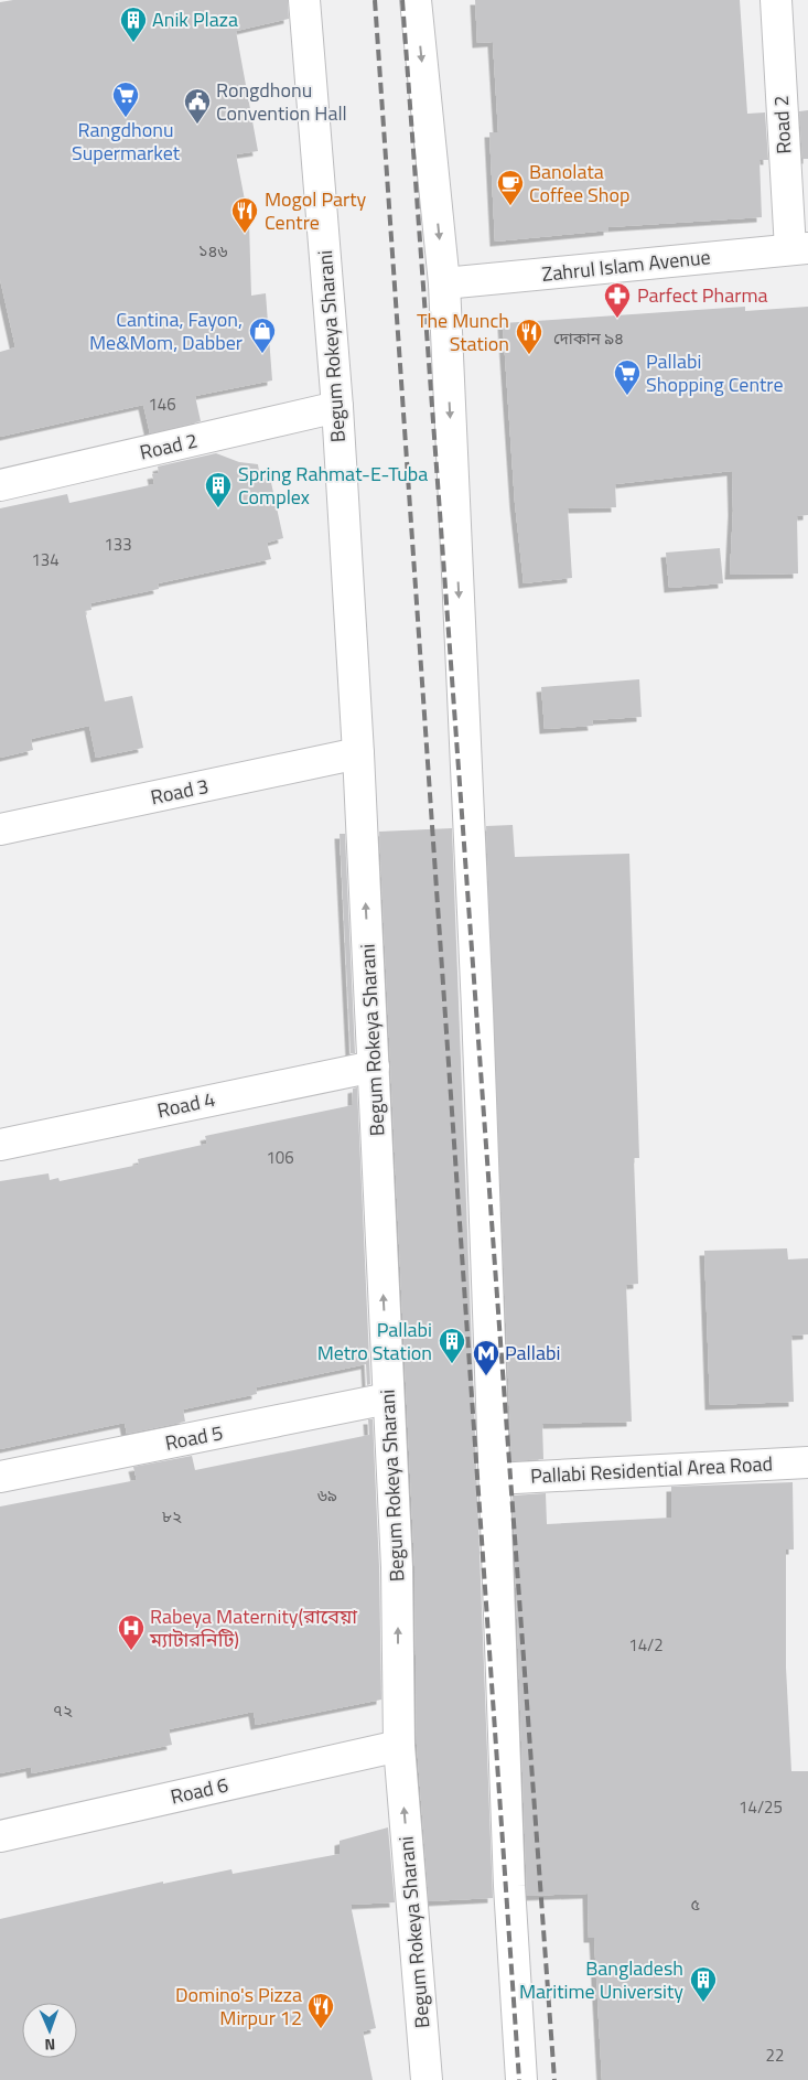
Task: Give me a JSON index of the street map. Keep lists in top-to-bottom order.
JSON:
{
  "streets": {
    "main road": [
      "Road 2",
      "Zahrul Islam Avenue",
      "Begum Rokeya Sharani",
      "Road 3",
      "Road 4",
      "Road 5",
      "Pallabi Residential Area Road",
      "Road 6"
    ]
  },
  "crossings": [
    ["Road 2", "Zahrul Islam Avenue"],
    ["Road 2", "Begum Rokeya Sharani"],
    ["Begum Rokeya Sharani", "Road 3"],
    ["Begum Rokeya Sharani", "Road 4"],
    ["Begum Rokeya Sharani", "Road 5"],
    ["Begum Rokeya Sharani", "Road 6"]
  ],
  "places": {
    "building": [
      "Anik Plaza",
      "Spring Rahmat-E-Tuba Complex",
      "Pallabi Metro Station",
      "Bangladesh Maritime University"
    ],
    "supermarket": ["Rangdhonu Supermarket", "Pallabi Shopping Centre"],
    "public building": ["Rongdhonu Convention Hall"],
    "cafe": ["Banolata Coffee Shop"],
    "restaurant": ["Mogol Party Centre", "The Munch Station", "Domino's Pizza Mirpur 12"],
    "pharmacy": ["Parfect Pharma"],
    "shop": ["Cantina, Fayon, Me&Mom, Dabber"],
    "metro station": ["Pallabi"],
    "hospital": ["Rabeya Maternity(রাবেয়া ম্যাটারনিটি)"]
  },
  "house_numbers": [
    "১৪৬",
    "দোকান ৯৪",
    "146",
    "133",
    "134",
    "106",
    "৬৯",
    "৮২",
    "14/2",
    "৭২",
    "14/25",
    "৫",
    "22"
  ],
  "north": "bottom"
}
